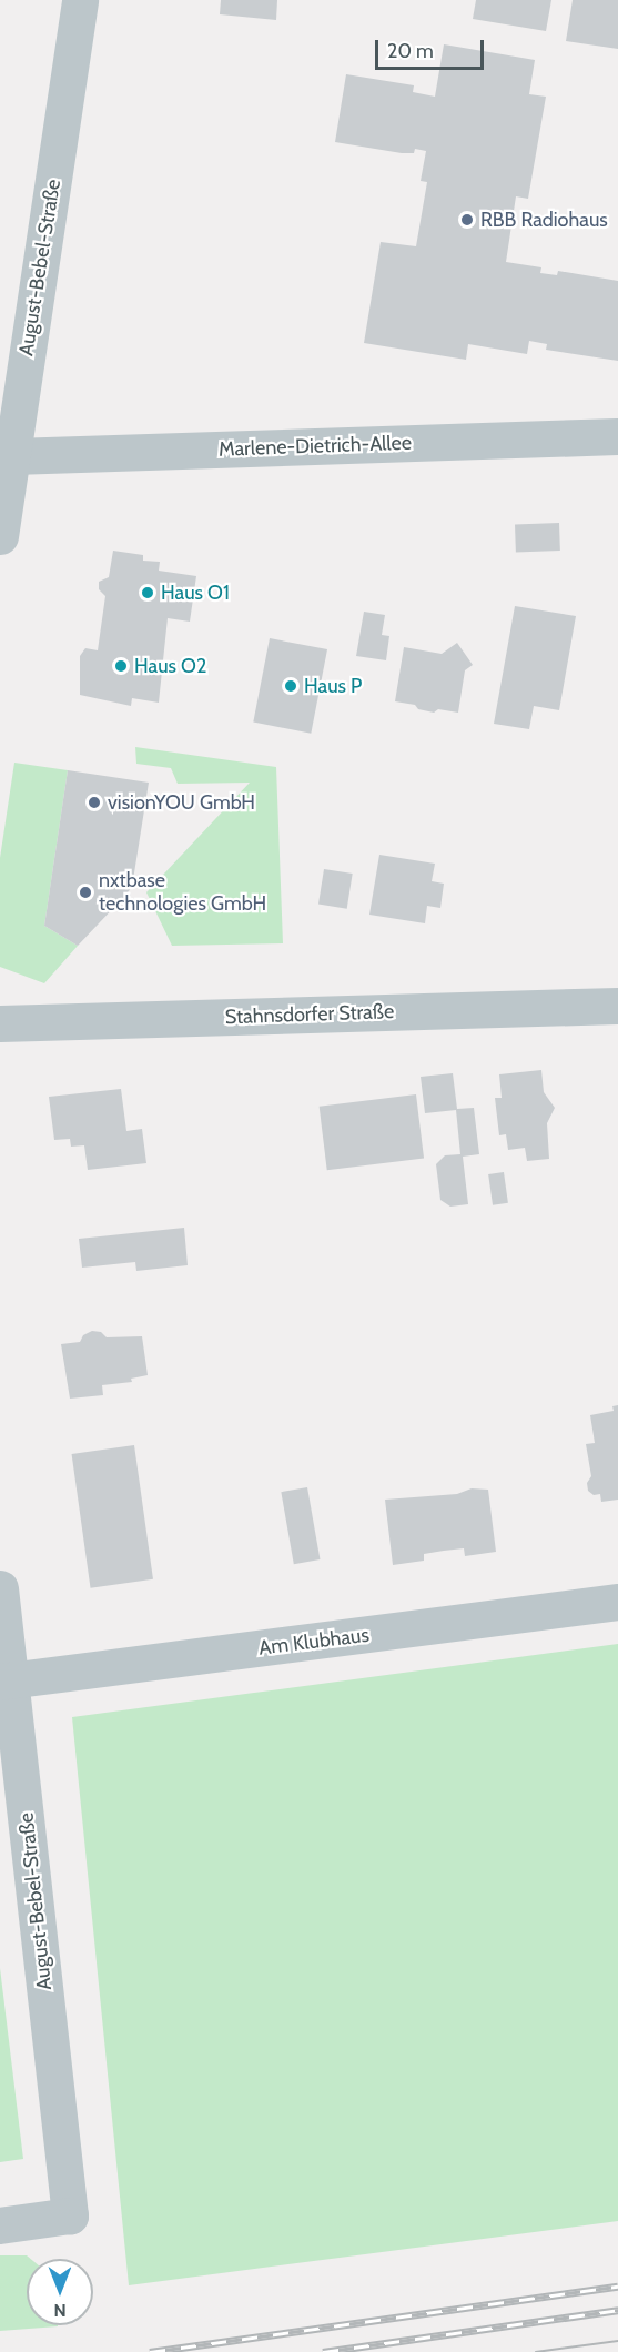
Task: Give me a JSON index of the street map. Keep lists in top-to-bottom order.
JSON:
{
  "streets": {
    "street": [
      "August-Bebel-Straße",
      "Marlene-Dietrich-Allee",
      "Stahnsdorfer Straße",
      "Am Klubhaus"
    ]
  },
  "crossings": [
    ["August-Bebel-Straße", "Marlene-Dietrich-Allee"],
    ["August-Bebel-Straße", "Am Klubhaus"]
  ],
  "places": [
    "RBB Radiohaus",
    "Haus O1",
    "Haus O2",
    "Haus P",
    "visionYOU GmbH",
    "nxtbase technologies GmbH"
  ],
  "scale_bar": "20 m",
  "north": "bottom"
}
